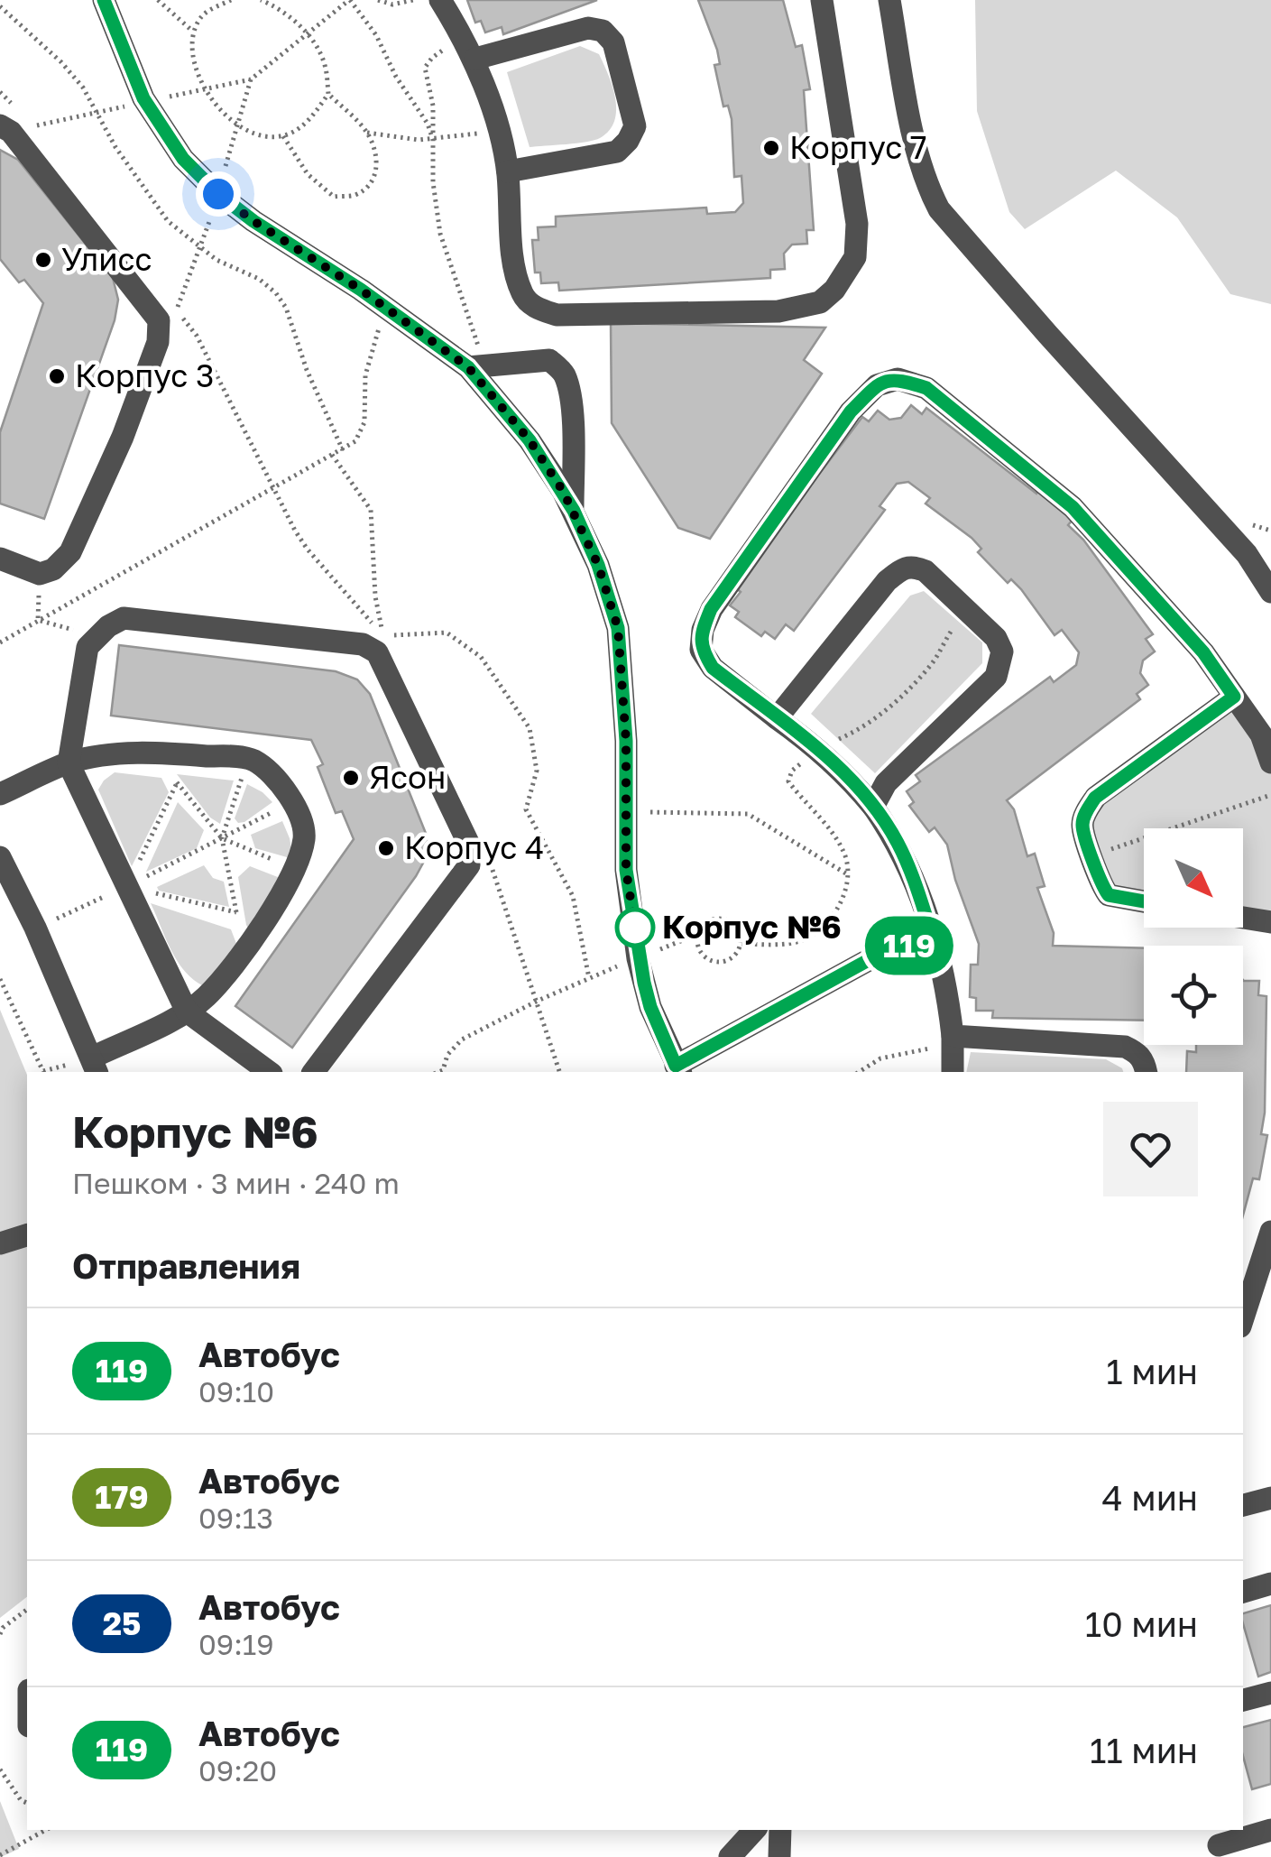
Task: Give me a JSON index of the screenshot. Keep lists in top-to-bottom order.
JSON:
{
  "places": [
    "Корпус 7",
    "Улисс",
    "Корпус 3",
    "Ясон",
    "Корпус 4",
    "Корпус №6"
  ],
  "lines": ["bus line 119"],
  "north": "bottom right",
  "page": {
    "on_map": "119",
    "heading": [
      ["Корпус №6", "Пешком · 3 мин · 240 m"],
      "Отправления"
    ],
    "list": [
      {
        "mark": "119",
        "name": "Автобус",
        "note": "09:10",
        "value": "1 мин"
      },
      {
        "mark": "179",
        "name": "Автобус",
        "note": "09:13",
        "value": "4 мин"
      },
      {
        "mark": "25",
        "name": "Автобус",
        "note": "09:19",
        "value": "10 мин"
      },
      {
        "mark": "119",
        "name": "Автобус",
        "note": "09:20",
        "value": "11 мин"
      }
    ]
  }
}
